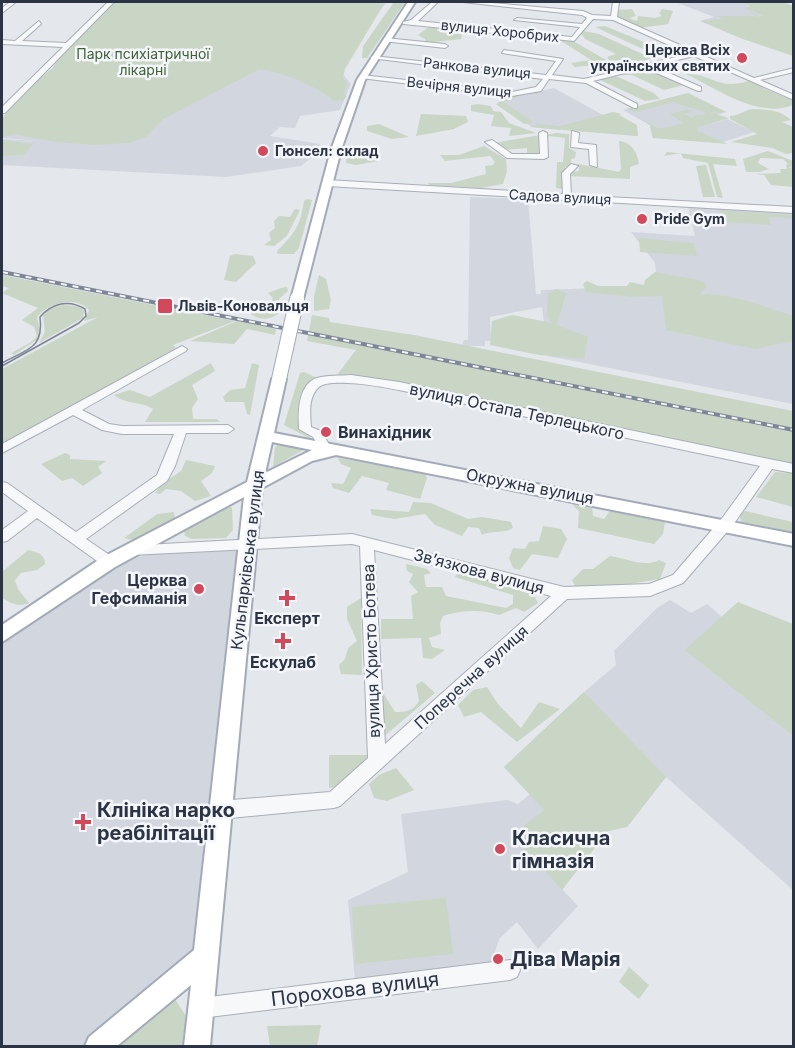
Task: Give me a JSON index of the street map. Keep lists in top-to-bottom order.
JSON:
{
  "streets": {
    "main road": ["Окружна вулиця", "Кульпарківська вулиця"],
    "street": [
      "вулиця Хоробрих",
      "Ранкова вулиця",
      "Садова вулиця",
      "вулиця Остапа Терлецького",
      "Звʼязкова вулиця",
      "вулиця Христо Ботева",
      "Поперечна вулиця",
      "Порохова вулиця"
    ]
  },
  "crossings": [
    ["Ранкова вулиця", "Кульпарківська вулиця"],
    ["Садова вулиця", "Кульпарківська вулиця"],
    ["вулиця Остапа Терлецького", "Окружна вулиця"],
    ["вулиця Остапа Терлецького", "Звʼязкова вулиця"],
    ["Окружна вулиця", "Кульпарківська вулиця"],
    ["Окружна вулиця", "Звʼязкова вулиця"],
    ["Кульпарківська вулиця", "Звʼязкова вулиця"],
    ["Кульпарківська вулиця", "Поперечна вулиця"],
    ["Кульпарківська вулиця", "Порохова вулиця"],
    ["Звʼязкова вулиця", "вулиця Христо Ботева"],
    ["Звʼязкова вулиця", "Поперечна вулиця"],
    ["вулиця Христо Ботева", "Поперечна вулиця"]
  ],
  "parks": ["Парк психіатричної лікарні"],
  "places": {
    "other": [
      "Церква Всіх українських святих",
      "Гюнсел: склад",
      "Pride Gym",
      "Винахідник",
      "Церква Гефсиманія",
      "Класична гімназія",
      "Діва Марія"
    ],
    "transit": ["Львів-Коновальця"],
    "health": ["Експерт", "Ескулаб", "Клініка нарко реабілітації"]
  }
}
